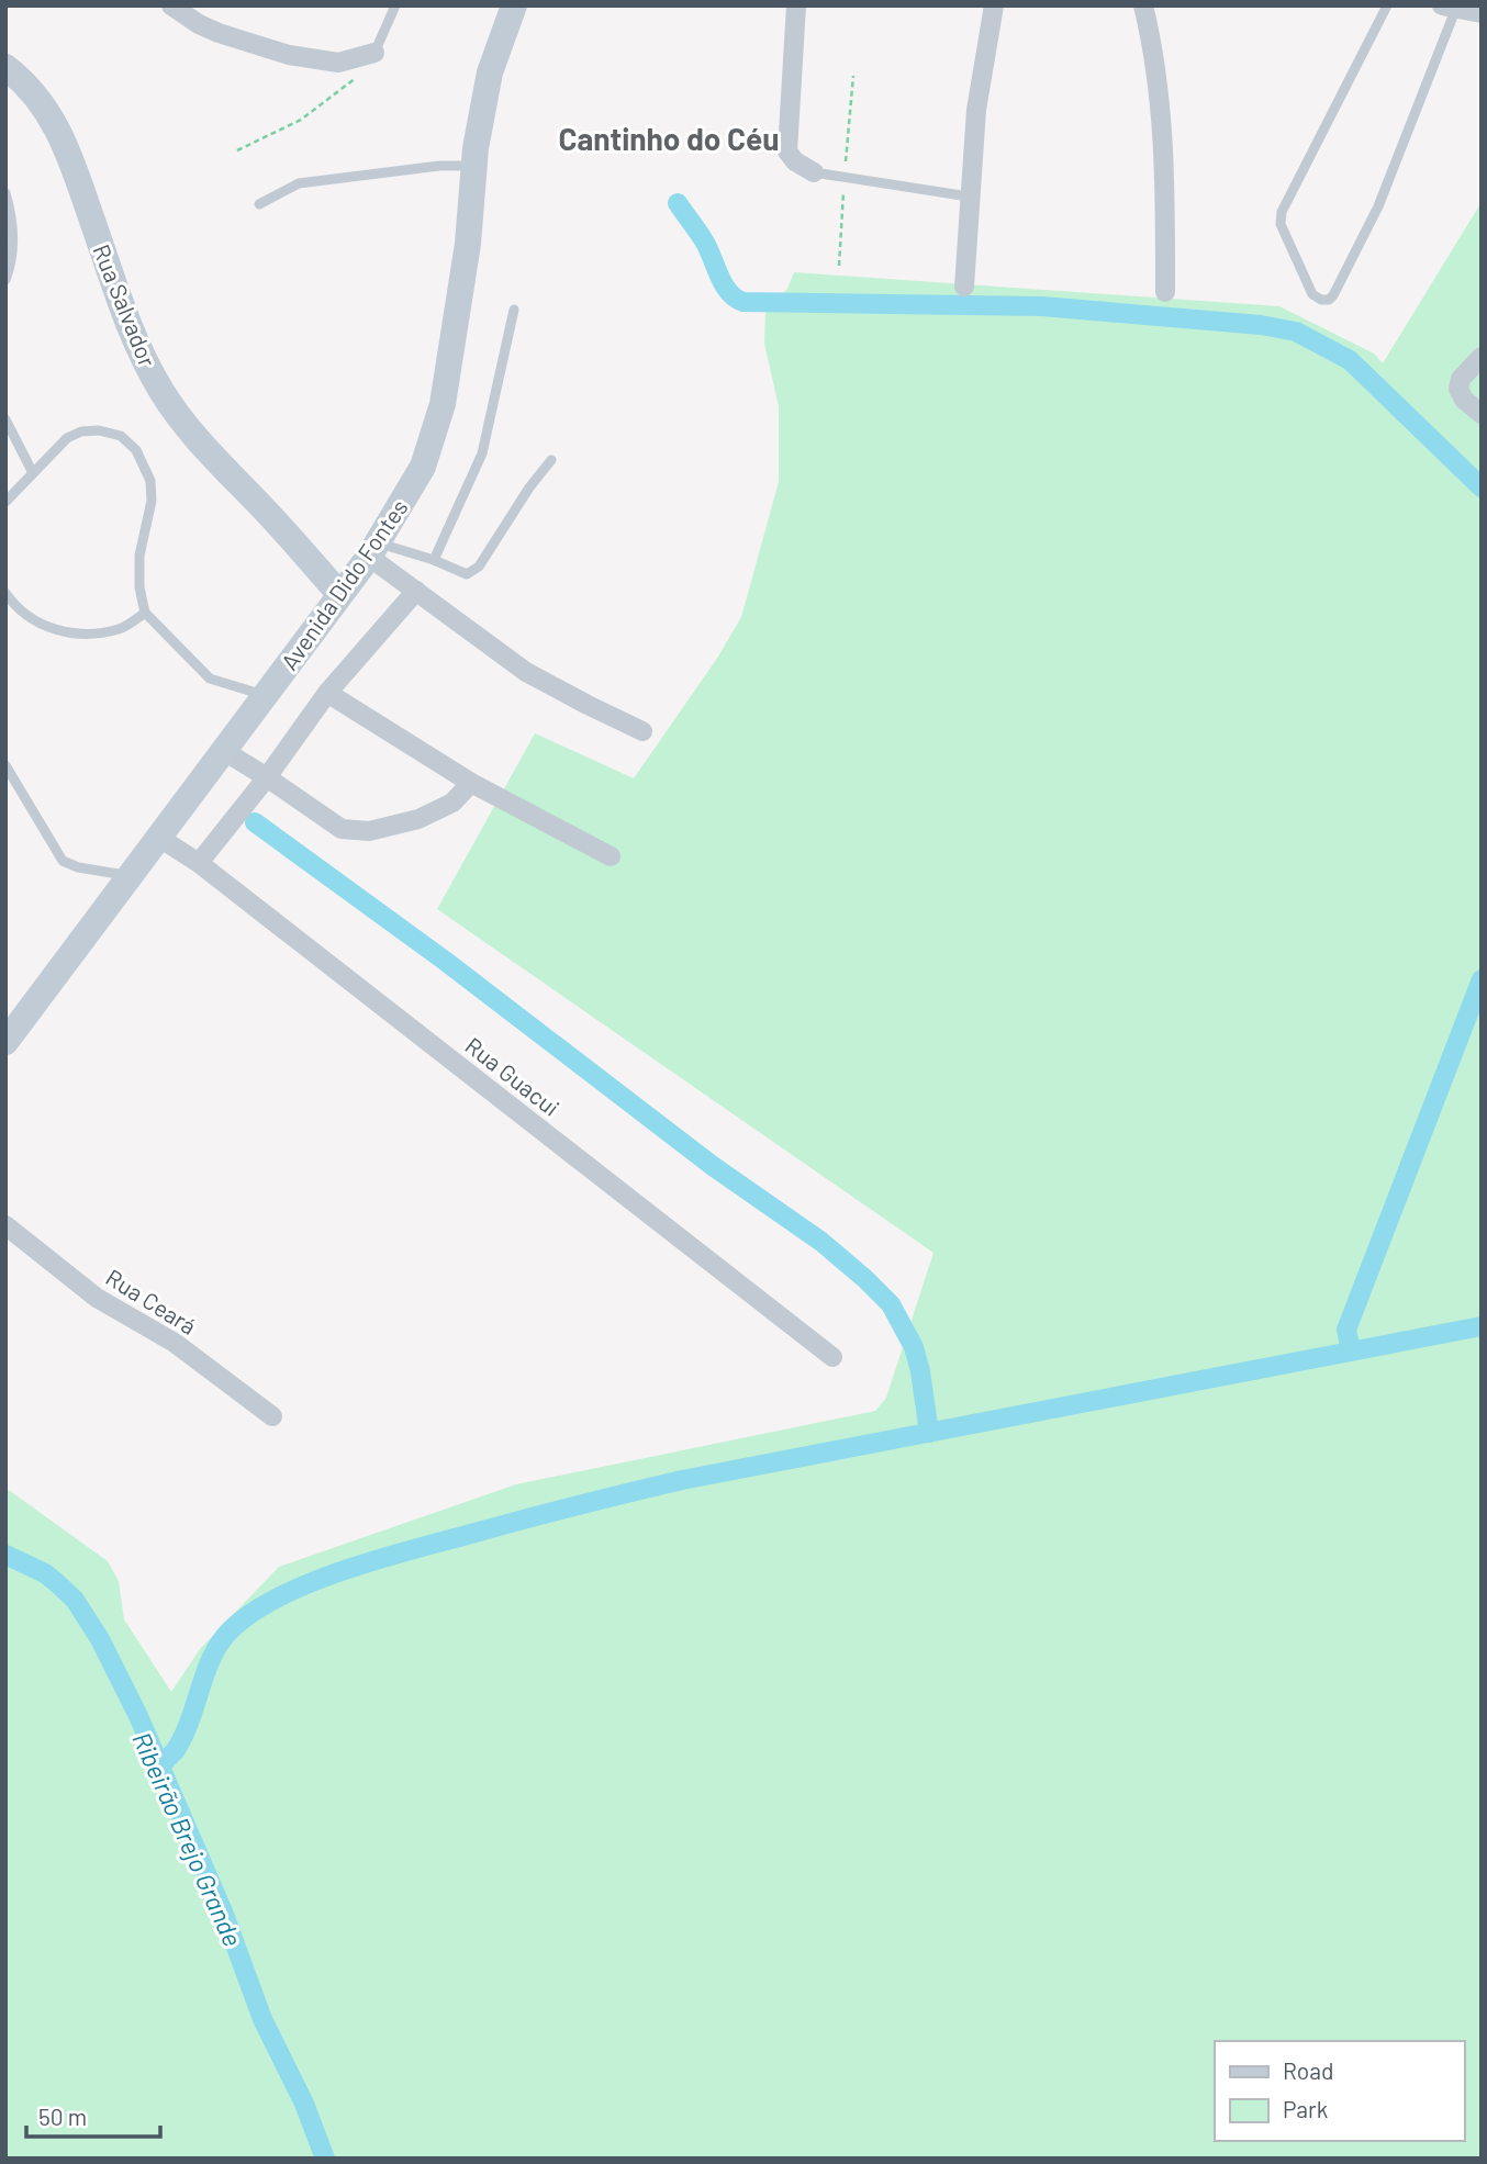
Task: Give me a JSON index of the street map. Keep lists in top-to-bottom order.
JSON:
{
  "streets": {
    "street": [
      "Rua Salvador",
      "Avenida Dido Fontes",
      "Rua Guacui",
      "Rua Ceará"
    ]
  },
  "crossings": [
    ["Rua Salvador", "Avenida Dido Fontes"],
    ["Avenida Dido Fontes", "Rua Guacui"]
  ],
  "districts": ["Cantinho do Céu"],
  "water": ["Ribeirão Brejo Grande"],
  "legend": ["Road", "Park"],
  "scale_bar": "50 m"
}
